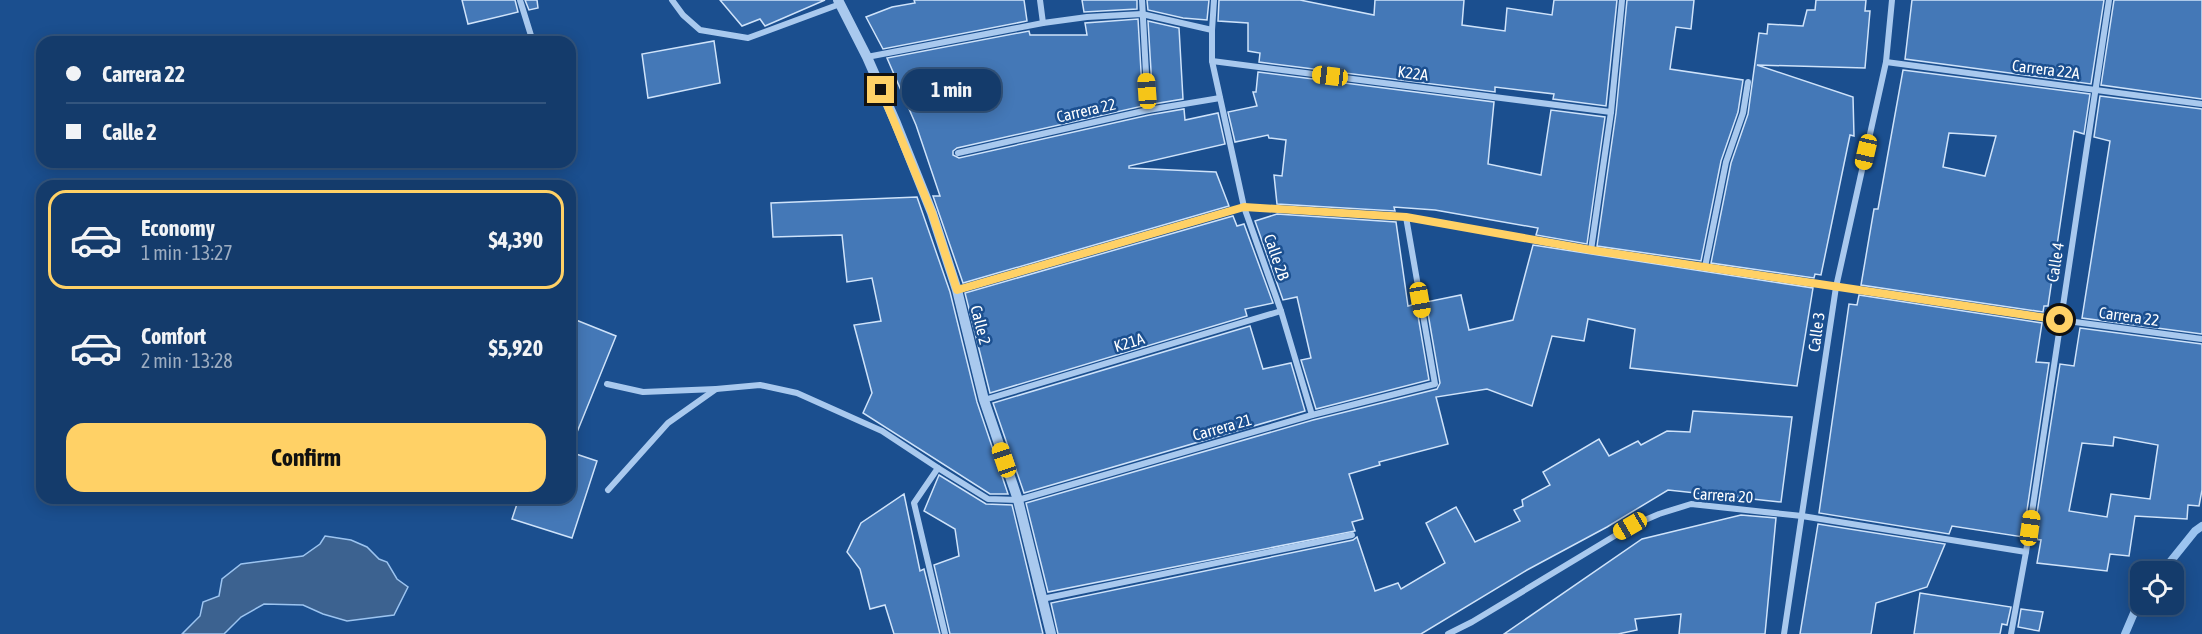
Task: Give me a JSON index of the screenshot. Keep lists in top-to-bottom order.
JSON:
{
  "streets": {
    "street": [
      "Carrera 22A",
      "K22A",
      "Carrera 22",
      "Calle 2B",
      "Calle 4",
      "Calle 2",
      "Calle 3",
      "K21A",
      "Carrera 21",
      "Carrera 20"
    ]
  },
  "crossings": [
    ["Carrera 22A", "Calle 4"],
    ["Carrera 22A", "Calle 3"],
    ["K22A", "Calle 2B"],
    ["Carrera 22", "Calle 2B"],
    ["Carrera 22", "Calle 4"],
    ["Carrera 22", "Calle 2"],
    ["Carrera 22", "Calle 3"],
    ["Carrera 22", "Carrera 21"],
    ["Calle 2B", "K21A"],
    ["Calle 2B", "Carrera 21"],
    ["Calle 4", "Carrera 20"],
    ["Calle 2", "K21A"],
    ["Calle 2", "Carrera 21"],
    ["Calle 3", "Carrera 20"]
  ],
  "page": {
    "banner": ["Carrera 22", "Calle 2"],
    "bubble": "1 min",
    "list": [
      {
        "name": "Economy",
        "note": "1 min · 13:27",
        "value": "$4,390"
      },
      {
        "name": "Comfort",
        "note": "2 min · 13:28",
        "value": "$5,920"
      }
    ],
    "buttons": "Confirm"
  }
}
